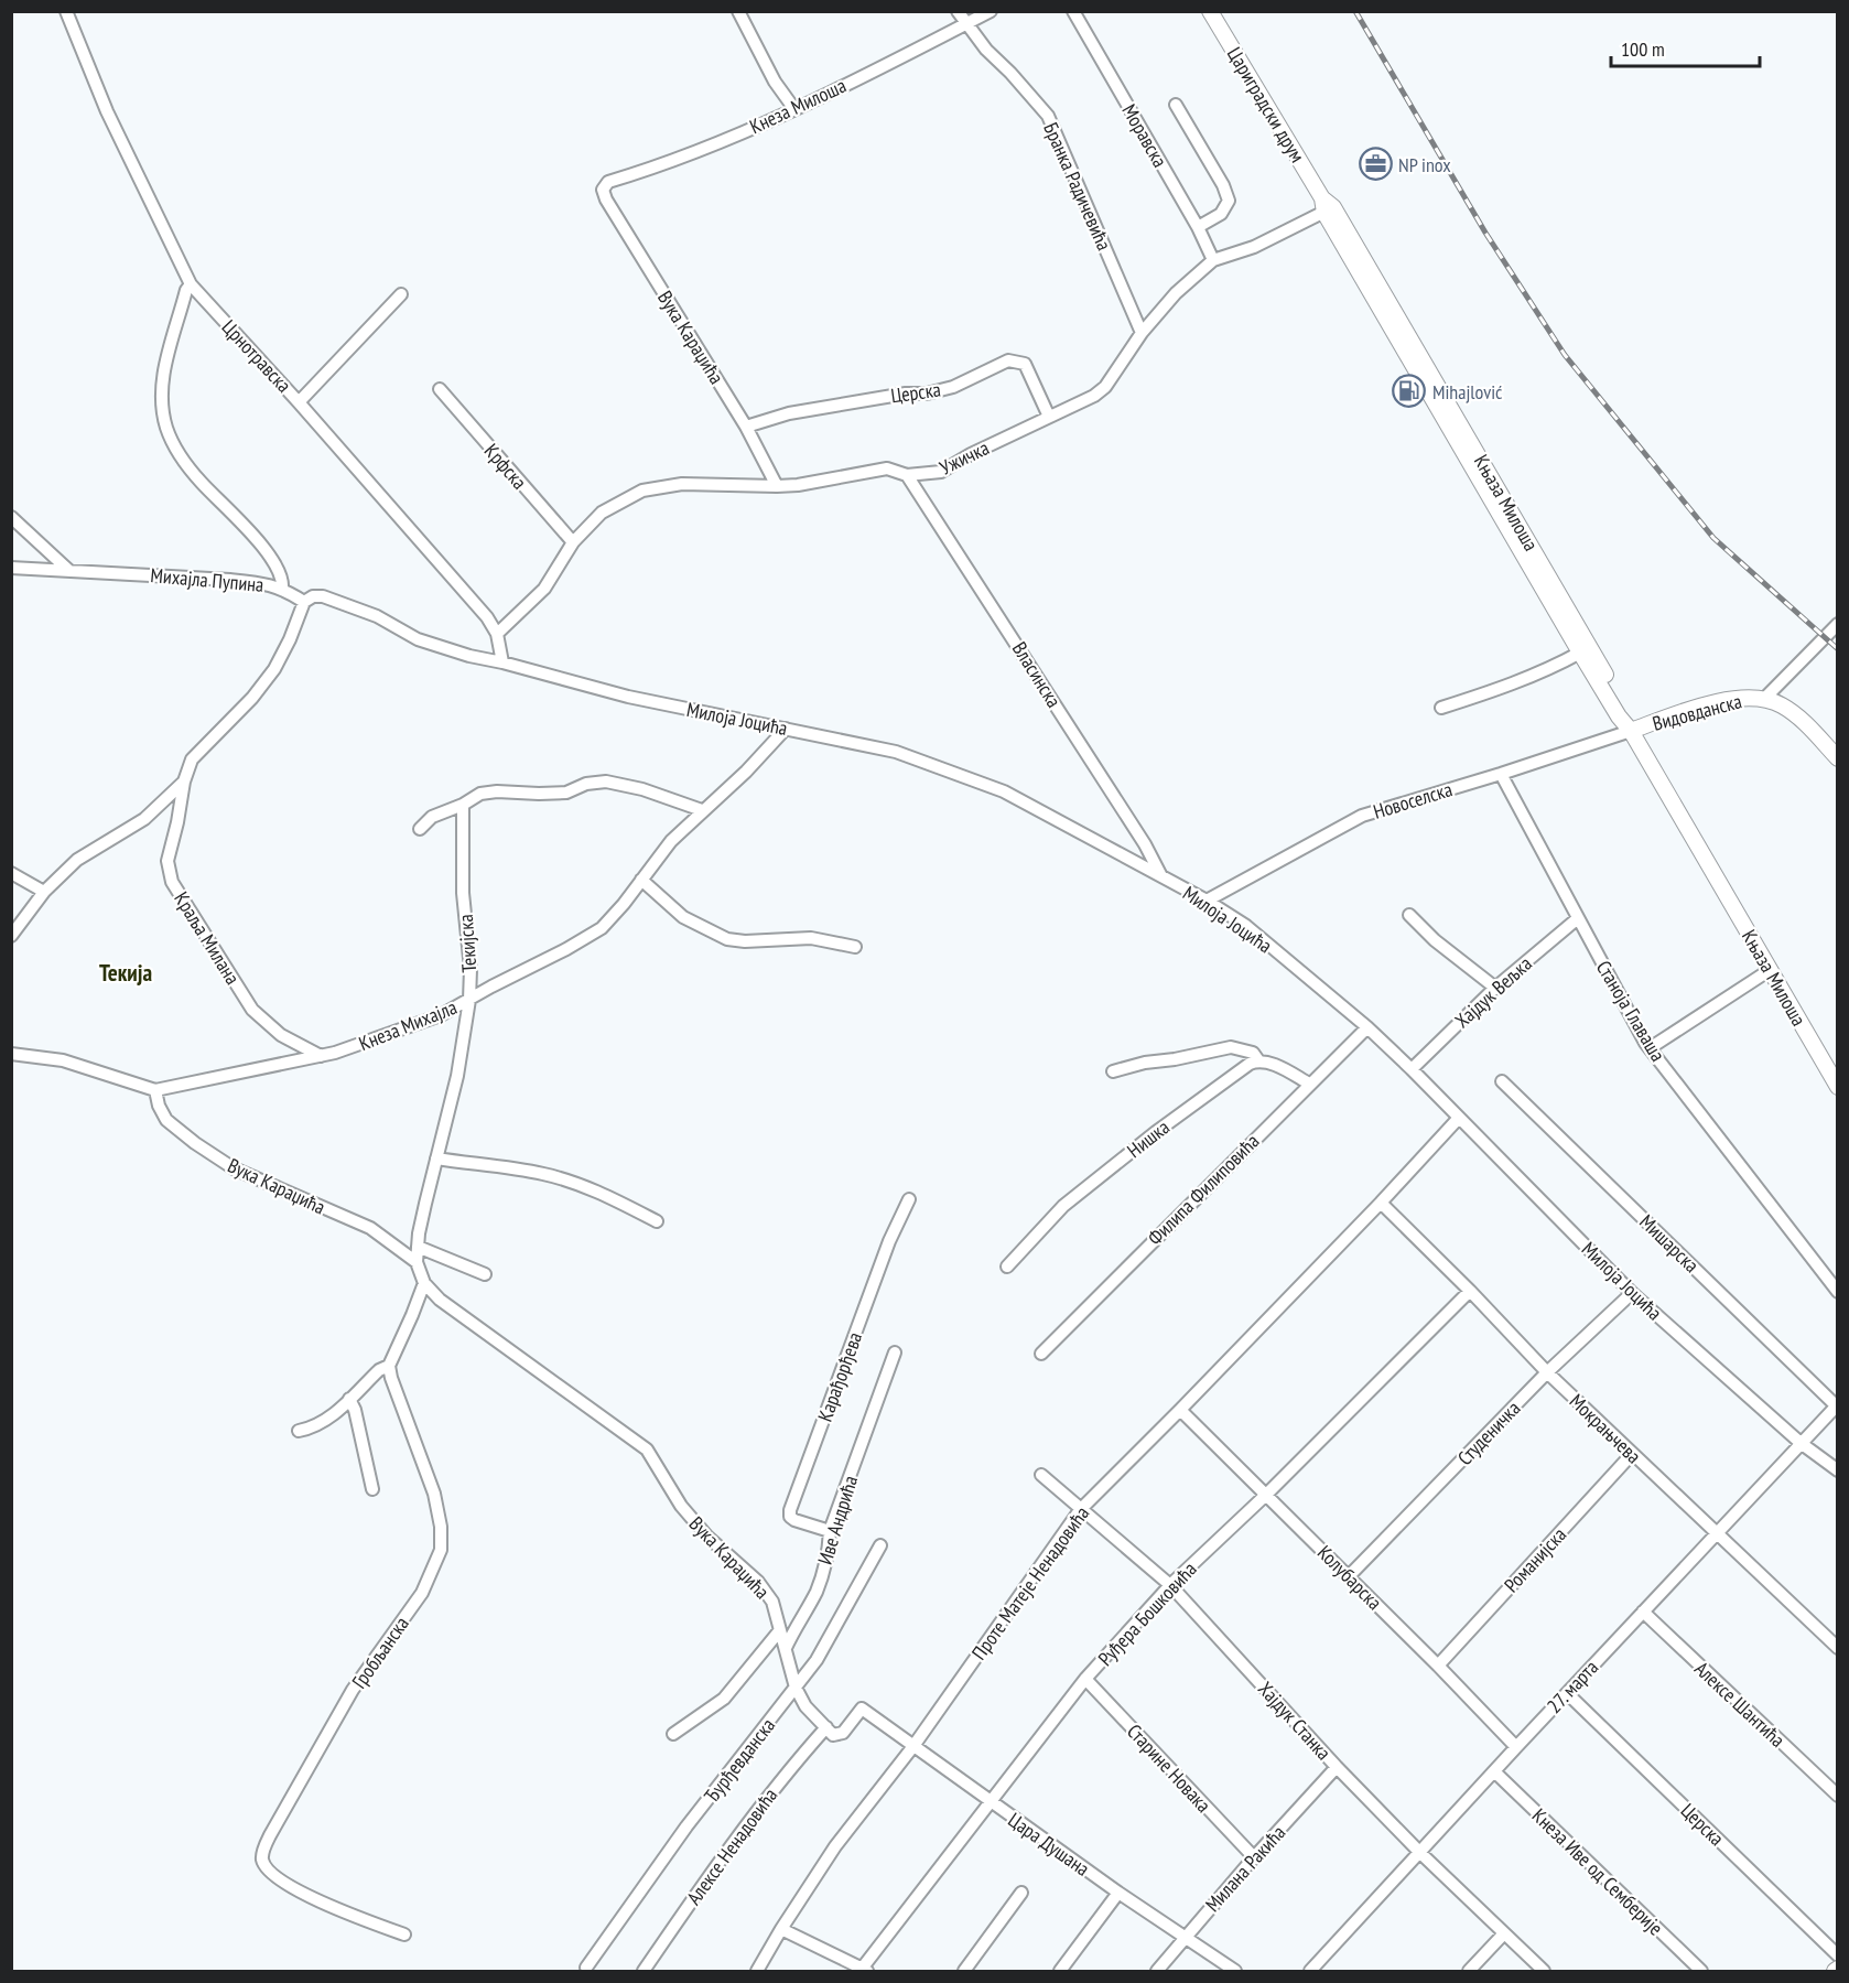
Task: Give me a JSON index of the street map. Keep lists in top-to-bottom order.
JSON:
{
  "streets": {
    "main road": ["Цариградски друм", "Књаза Милоша", "Видовданска"],
    "street": [
      "Кнеза Милоша",
      "Моравска",
      "Бранка Радичевића",
      "Вука Караџића",
      "Црнотравска",
      "Церска",
      "Ужичка",
      "Крфска",
      "Михајла Пупина",
      "Власинска",
      "Милоја Јоцића",
      "Новоселска",
      "Краља Милана",
      "Текијска",
      "Хајдук Вељка",
      "Станоја Главаша",
      "Кнеза Михајла",
      "Нишка",
      "Филипа Филиповића",
      "Мишарска",
      "Карађорђева",
      "Мокрањчева",
      "Студеничка",
      "Иве Андрића",
      "Романијска",
      "Колубарска",
      "Проте Матеје Ненадовића",
      "Руђера Бошковића",
      "Гробљанска",
      "27. марта",
      "Алексе Шантића",
      "Хајдук Станка",
      "Ђурђевданска",
      "Старине Новака",
      "Цара Душана",
      "Алексе Ненадовића",
      "Милана Ракића",
      "Кнеза Иве од Семберије"
    ]
  },
  "crossings": [
    ["Цариградски друм", "Ужичка"],
    ["Цариградски друм", "Књаза Милоша"],
    ["Кнеза Милоша", "Бранка Радичевића"],
    ["Кнеза Милоша", "Вука Караџића"],
    ["Моравска", "Ужичка"],
    ["Бранка Радичевића", "Ужичка"],
    ["Вука Караџића", "Церска"],
    ["Вука Караџића", "Ужичка"],
    ["Вука Караџића", "Текијска"],
    ["Вука Караџића", "Кнеза Михајла"],
    ["Вука Караџића", "Иве Андрића"],
    ["Вука Караџића", "Ђурђевданска"],
    ["Вука Караџића", "Цара Душана"],
    ["Вука Караџића", "Алексе Ненадовића"],
    ["Црнотравска", "Ужичка"],
    ["Црнотравска", "Милоја Јоцића"],
    ["Церска", "Ужичка"],
    ["Церска", "27. марта"],
    ["Ужичка", "Крфска"],
    ["Ужичка", "Власинска"],
    ["Књаза Милоша", "Видовданска"],
    ["Књаза Милоша", "Новоселска"],
    ["Власинска", "Милоја Јоцића"],
    ["Видовданска", "Новоселска"],
    ["Милоја Јоцића", "Новоселска"],
    ["Милоја Јоцића", "Хајдук Вељка"],
    ["Милоја Јоцића", "Кнеза Михајла"],
    ["Милоја Јоцића", "Филипа Филиповића"],
    ["Милоја Јоцића", "Студеничка"],
    ["Милоја Јоцића", "Проте Матеје Ненадовића"],
    ["Милоја Јоцића", "27. марта"],
    ["Новоселска", "Станоја Главаша"],
    ["Краља Милана", "Кнеза Михајла"],
    ["Текијска", "Кнеза Михајла"],
    ["Хајдук Вељка", "Станоја Главаша"],
    ["Мишарска", "27. марта"],
    ["Карађорђева", "Иве Андрића"],
    ["Мокрањчева", "Студеничка"],
    ["Мокрањчева", "Романијска"],
    ["Мокрањчева", "Проте Матеје Ненадовића"],
    ["Мокрањчева", "Руђера Бошковића"],
    ["Мокрањчева", "27. марта"],
    ["Студеничка", "Колубарска"],
    ["Романијска", "Колубарска"],
    ["Колубарска", "Проте Матеје Ненадовића"],
    ["Колубарска", "Руђера Бошковића"],
    ["Колубарска", "27. марта"],
    ["Проте Матеје Ненадовића", "Хајдук Станка"],
    ["Проте Матеје Ненадовића", "Цара Душана"],
    ["Руђера Бошковића", "Хајдук Станка"],
    ["Руђера Бошковића", "Старине Новака"],
    ["Руђера Бошковића", "Цара Душана"],
    ["27. марта", "Алексе Шантића"],
    ["27. марта", "Хајдук Станка"],
    ["27. марта", "Кнеза Иве од Семберије"],
    ["Хајдук Станка", "Милана Ракића"],
    ["Старине Новака", "Милана Ракића"],
    ["Цара Душана", "Алексе Ненадовића"],
    ["Цара Душана", "Милана Ракића"]
  ],
  "districts": ["Текија"],
  "places": {
    "office": ["NP inox"],
    "fuel station": ["Mihajlović"]
  },
  "scale_bar": "100 m"
}
